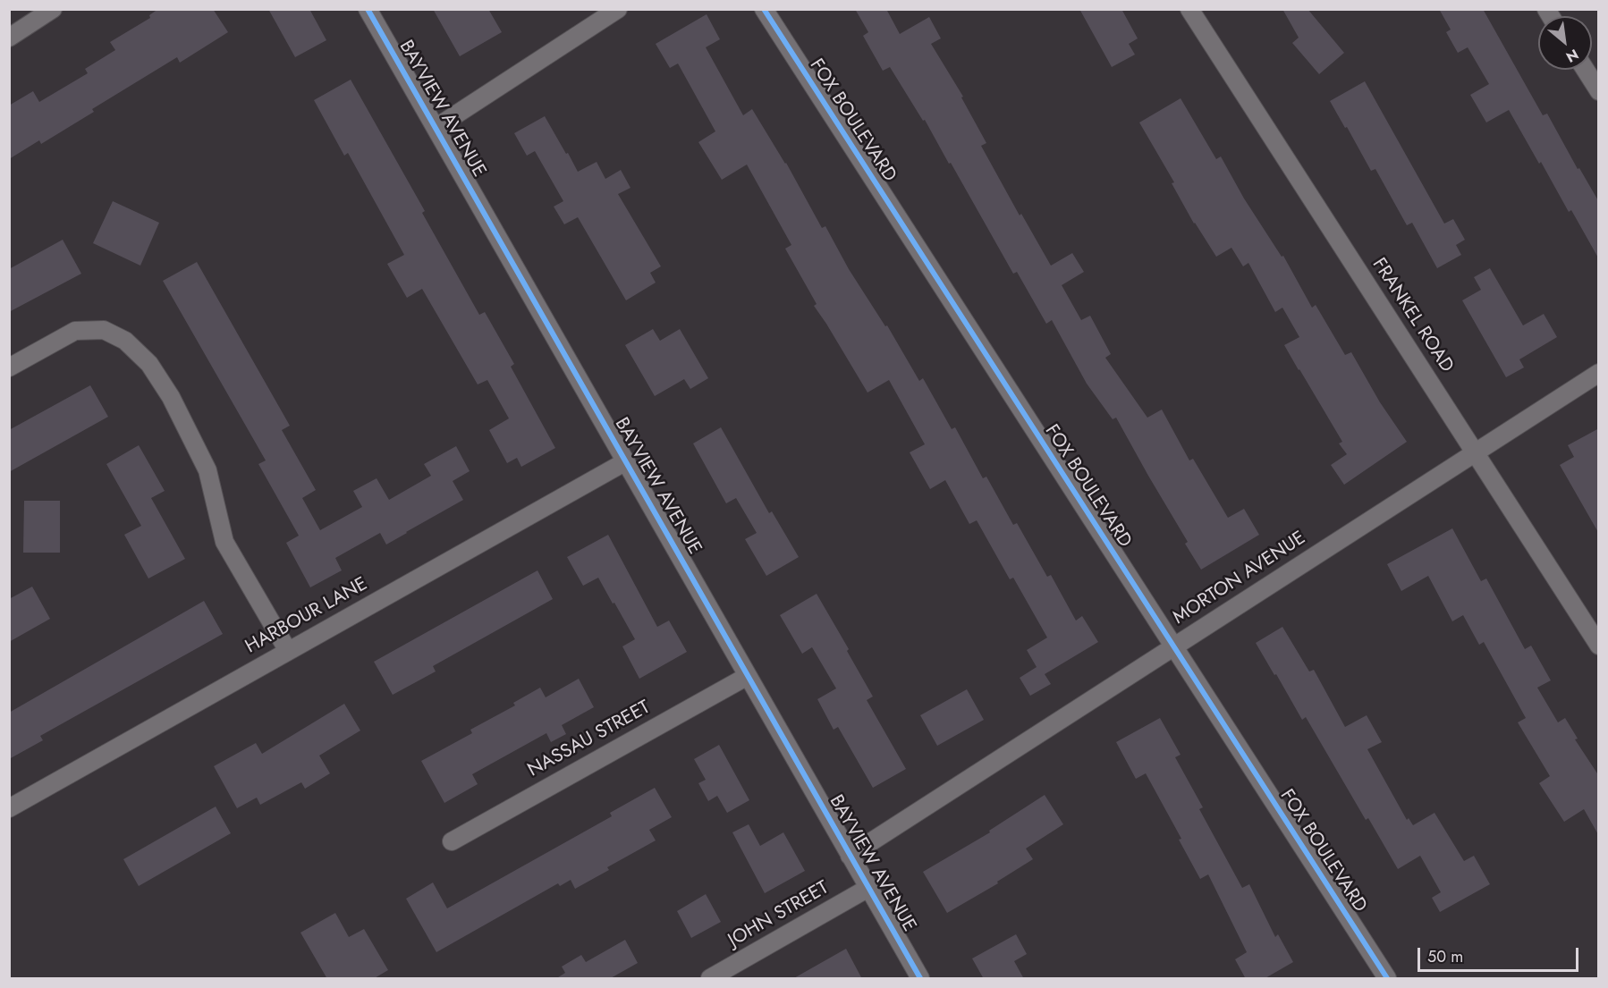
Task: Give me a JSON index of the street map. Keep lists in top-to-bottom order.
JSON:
{
  "streets": {
    "street": [
      "BAYVIEW AVENUE",
      "FOX BOULEVARD",
      "FRANKEL ROAD",
      "MORTON AVENUE",
      "HARBOUR LANE",
      "NASSAU STREET",
      "JOHN STREET"
    ]
  },
  "crossings": [
    ["BAYVIEW AVENUE", "MORTON AVENUE"],
    ["BAYVIEW AVENUE", "HARBOUR LANE"],
    ["BAYVIEW AVENUE", "NASSAU STREET"],
    ["BAYVIEW AVENUE", "JOHN STREET"],
    ["FOX BOULEVARD", "MORTON AVENUE"],
    ["FRANKEL ROAD", "MORTON AVENUE"]
  ],
  "scale_bar": "50 m",
  "north": "bottom right"
}
